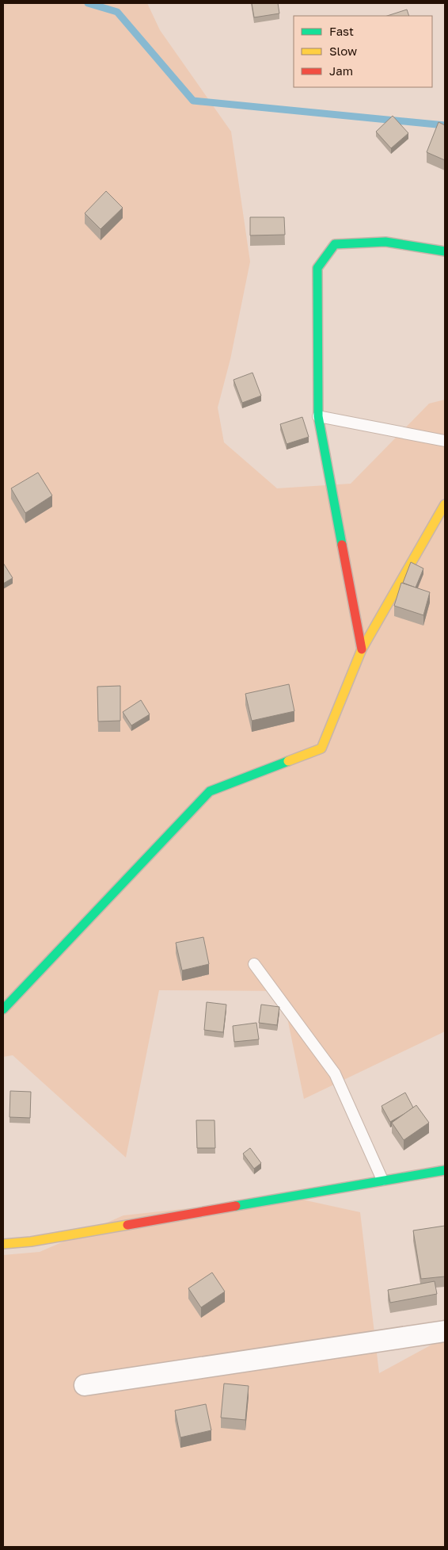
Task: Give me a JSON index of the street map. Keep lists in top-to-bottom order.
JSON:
{
  "legend": ["Fast", "Slow", "Jam"]
}
